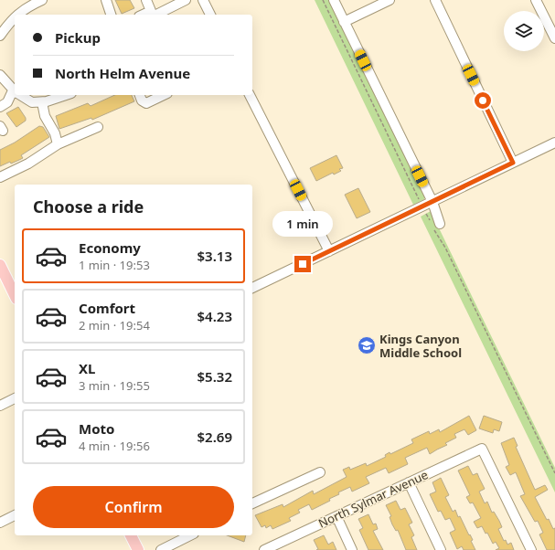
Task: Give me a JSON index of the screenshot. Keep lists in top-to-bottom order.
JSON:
{
  "streets": {
    "street": ["North Sylmar Avenue"]
  },
  "places": {
    "school or university": ["Kings Canyon Middle School"]
  },
  "page": {
    "banner": ["Pickup", "North Helm Avenue"],
    "heading": "Choose a ride",
    "bubble": "1 min",
    "list": [
      {
        "name": "Economy",
        "note": "1 min · 19:53",
        "value": "$3.13"
      },
      {
        "name": "Comfort",
        "note": "2 min · 19:54",
        "value": "$4.23"
      },
      {
        "name": "XL",
        "note": "3 min · 19:55",
        "value": "$5.32"
      },
      {
        "name": "Moto",
        "note": "4 min · 19:56",
        "value": "$2.69"
      }
    ],
    "buttons": "Confirm"
  }
}
